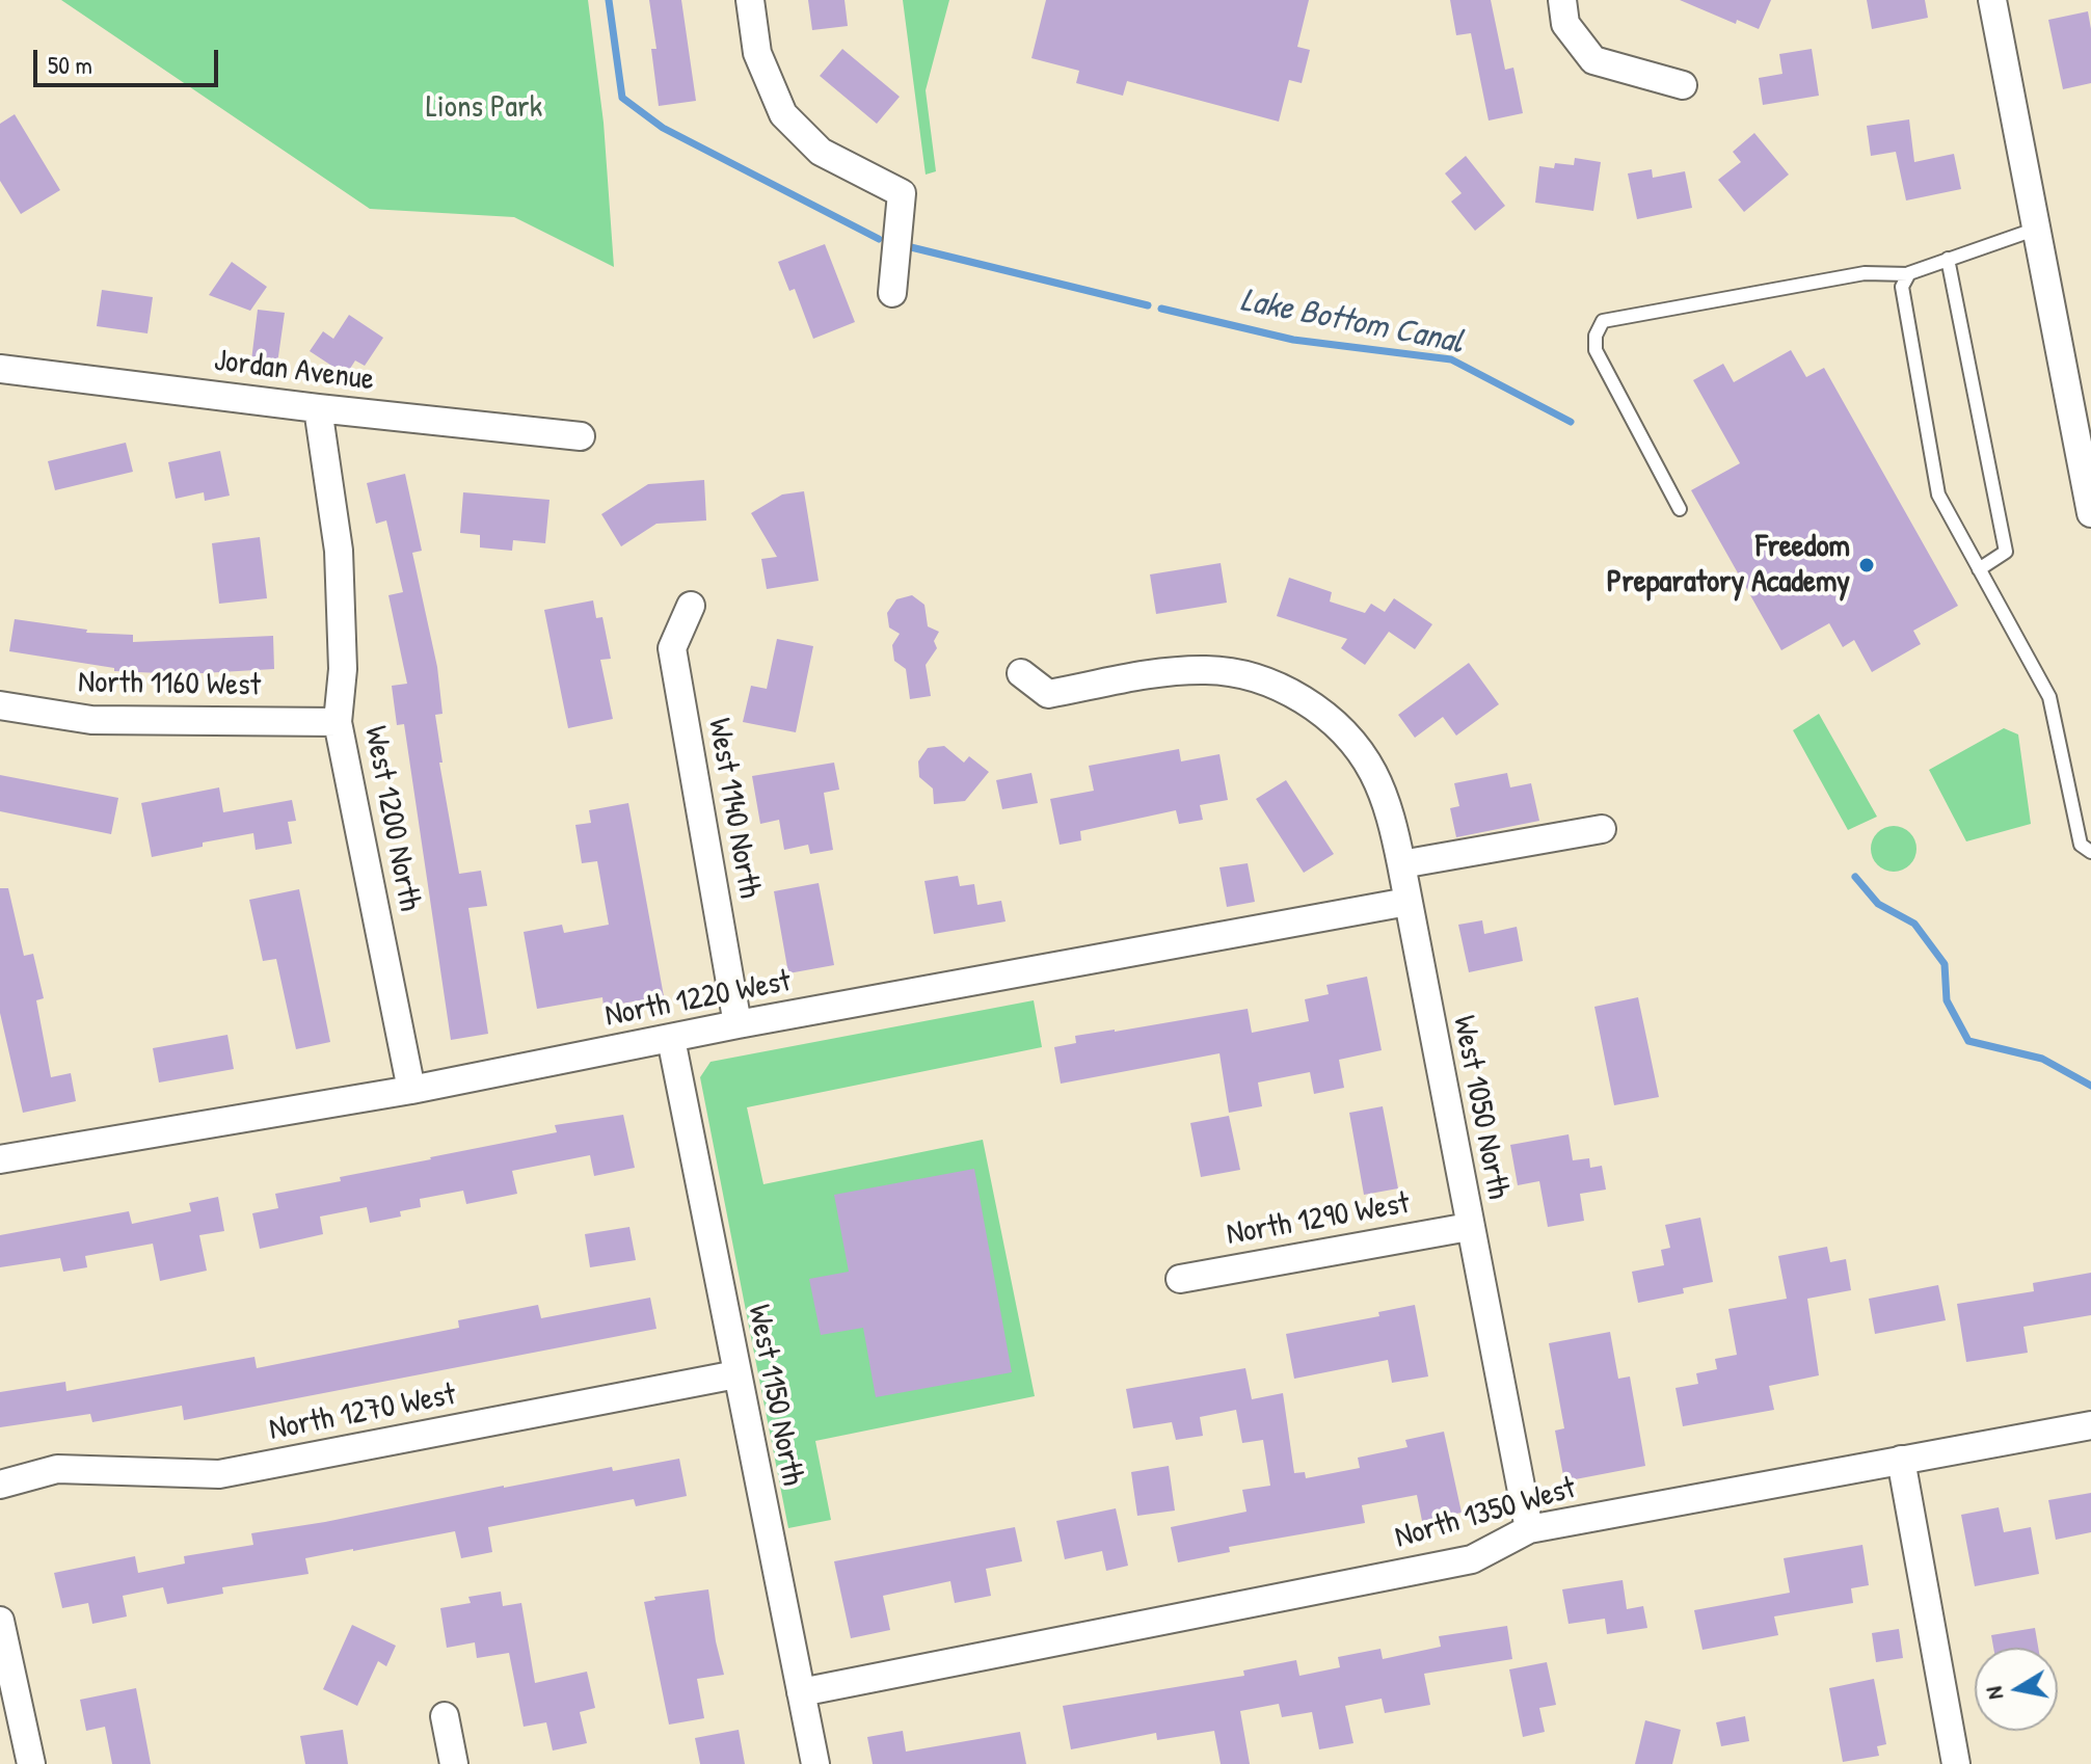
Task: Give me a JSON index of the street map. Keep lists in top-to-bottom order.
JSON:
{
  "streets": {
    "street": [
      "Jordan Avenue",
      "North 1160 West",
      "West 1140 North",
      "West 1200 North",
      "North 1220 West",
      "West 1050 North",
      "North 1290 West",
      "West 1150 North",
      "North 1270 West",
      "North 1350 West"
    ]
  },
  "crossings": [
    ["Jordan Avenue", "West 1200 North"],
    ["North 1160 West", "West 1200 North"],
    ["West 1140 North", "North 1220 West"],
    ["West 1200 North", "North 1220 West"],
    ["North 1220 West", "West 1050 North"],
    ["North 1220 West", "West 1150 North"],
    ["West 1050 North", "North 1290 West"],
    ["West 1050 North", "North 1350 West"],
    ["West 1150 North", "North 1270 West"],
    ["West 1150 North", "North 1350 West"]
  ],
  "water": ["Lake Bottom Canal"],
  "parks": ["Lions Park"],
  "places": ["Freedom Preparatory Academy"],
  "scale_bar": "50 m",
  "north": "left"
}
